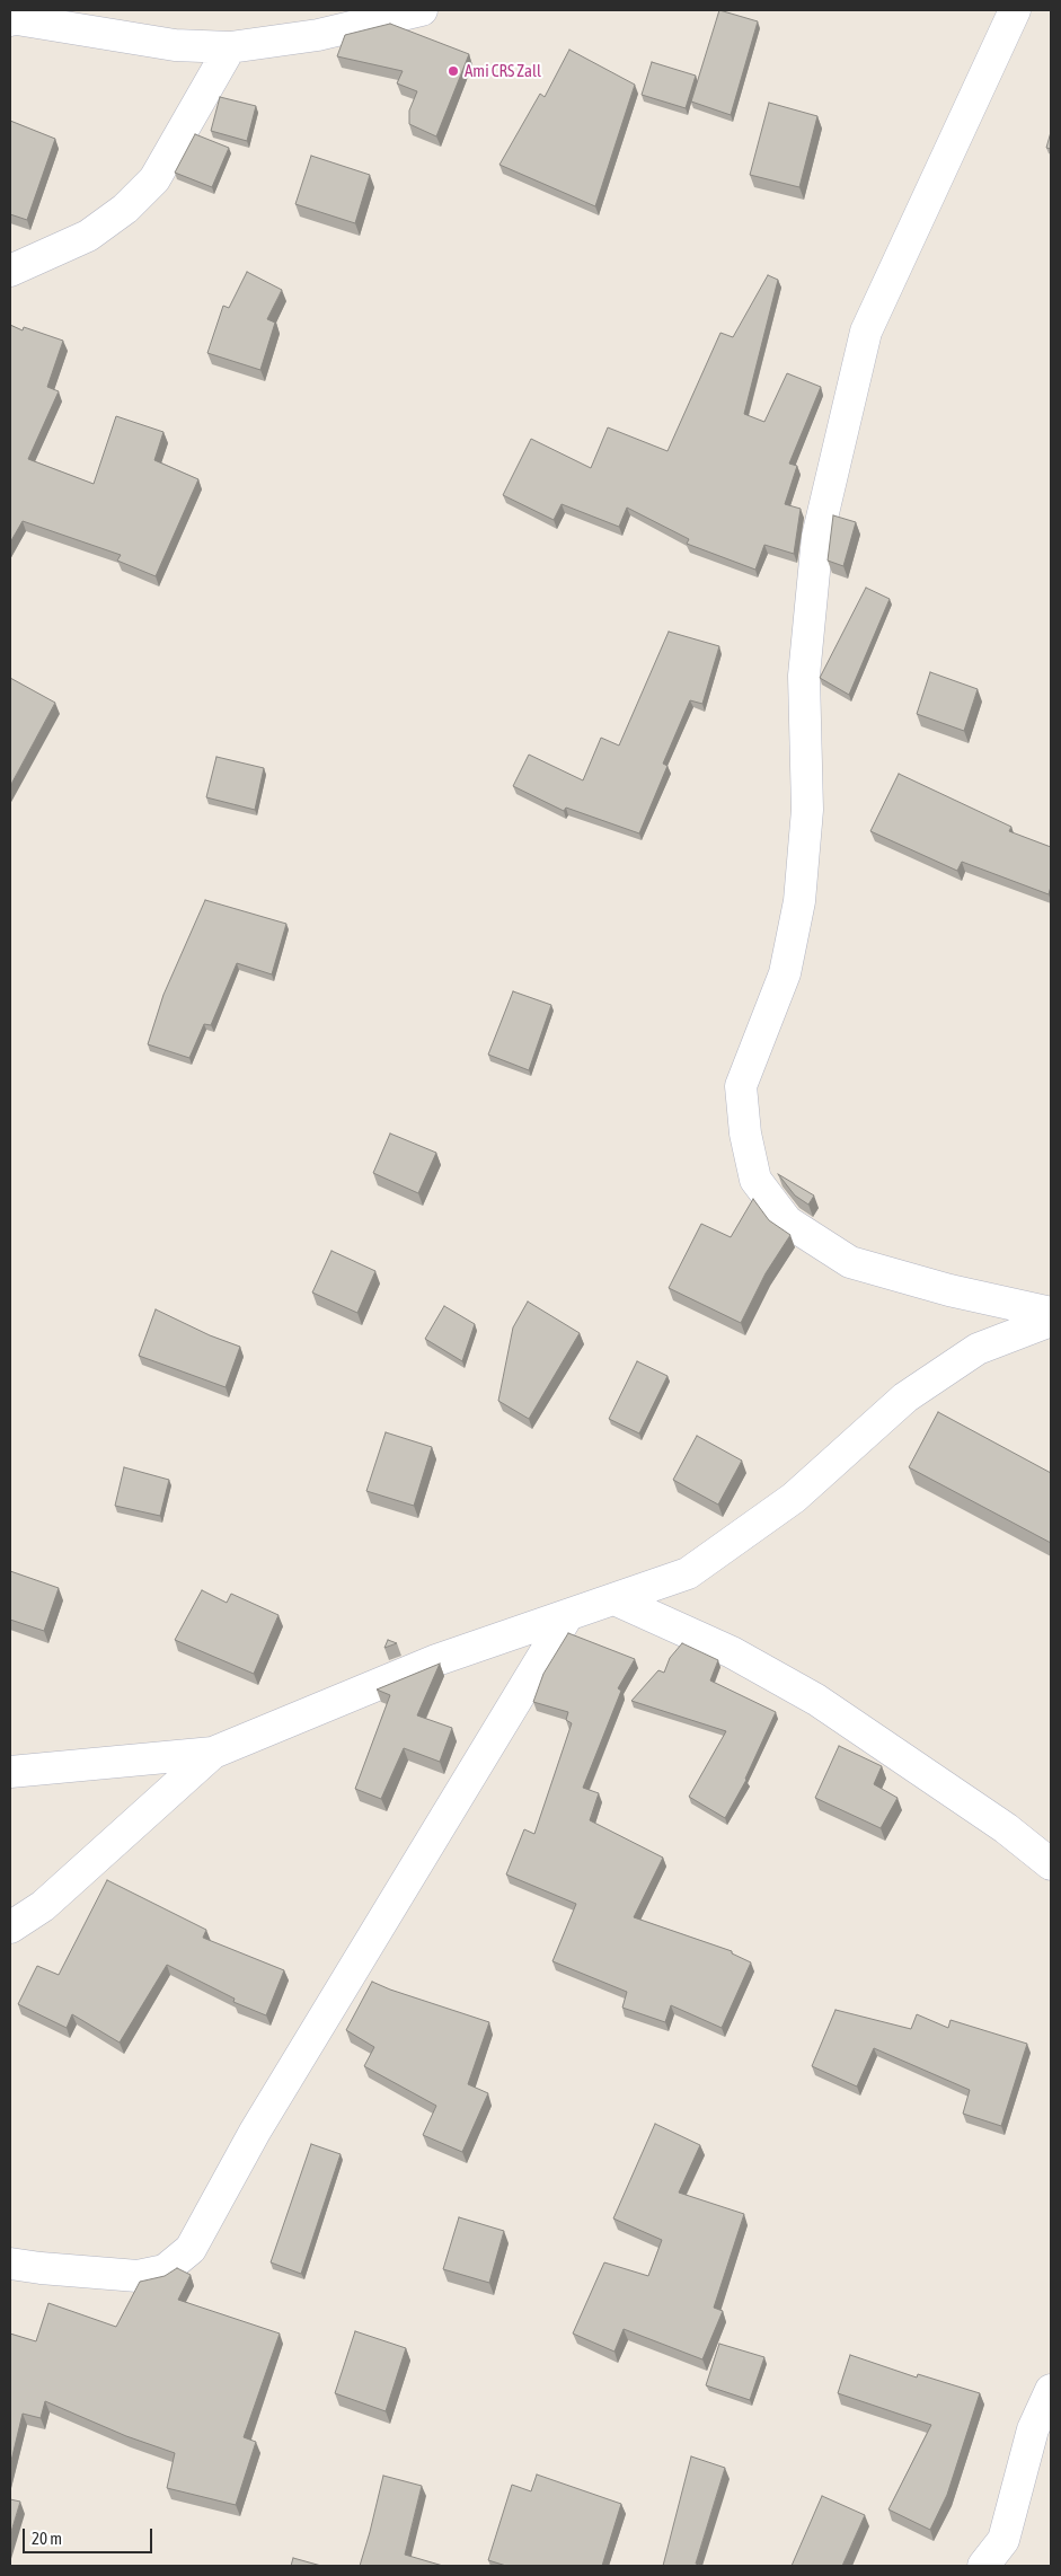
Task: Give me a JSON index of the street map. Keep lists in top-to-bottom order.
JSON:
{
  "places": ["Ami CRS Zall"],
  "scale_bar": "20 m"
}
